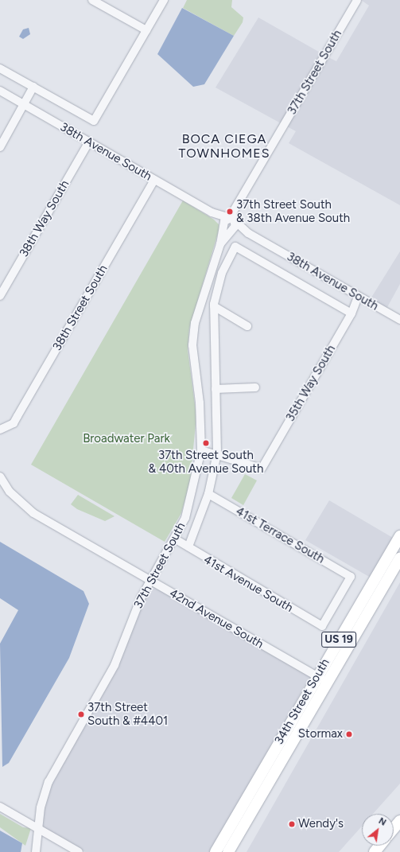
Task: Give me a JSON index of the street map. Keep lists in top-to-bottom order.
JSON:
{
  "streets": {
    "highway": ["US 19", "34th Street South"],
    "street": [
      "37th Street South",
      "38th Avenue South",
      "38th Way South",
      "38th Street South",
      "35th Way South",
      "41st Terrace South",
      "41st Avenue South",
      "42nd Avenue South"
    ]
  },
  "crossings": [
    ["37th Street South", "38th Avenue South"],
    ["37th Street South", "41st Avenue South"],
    ["37th Street South", "42nd Avenue South"],
    ["38th Avenue South", "38th Way South"],
    ["38th Avenue South", "38th Street South"],
    ["38th Avenue South", "35th Way South"],
    ["41st Terrace South", "41st Avenue South"],
    ["42nd Avenue South", "34th Street South"]
  ],
  "districts": ["BOCA CIEGA TOWNHOMES"],
  "parks": ["Broadwater Park"],
  "places": [
    "37th Street South & 38th Avenue South",
    "37th Street South & 40th Avenue South",
    "37th Street South & #4401",
    "Stormax",
    "Wendy's"
  ],
  "north": "top right"
}
